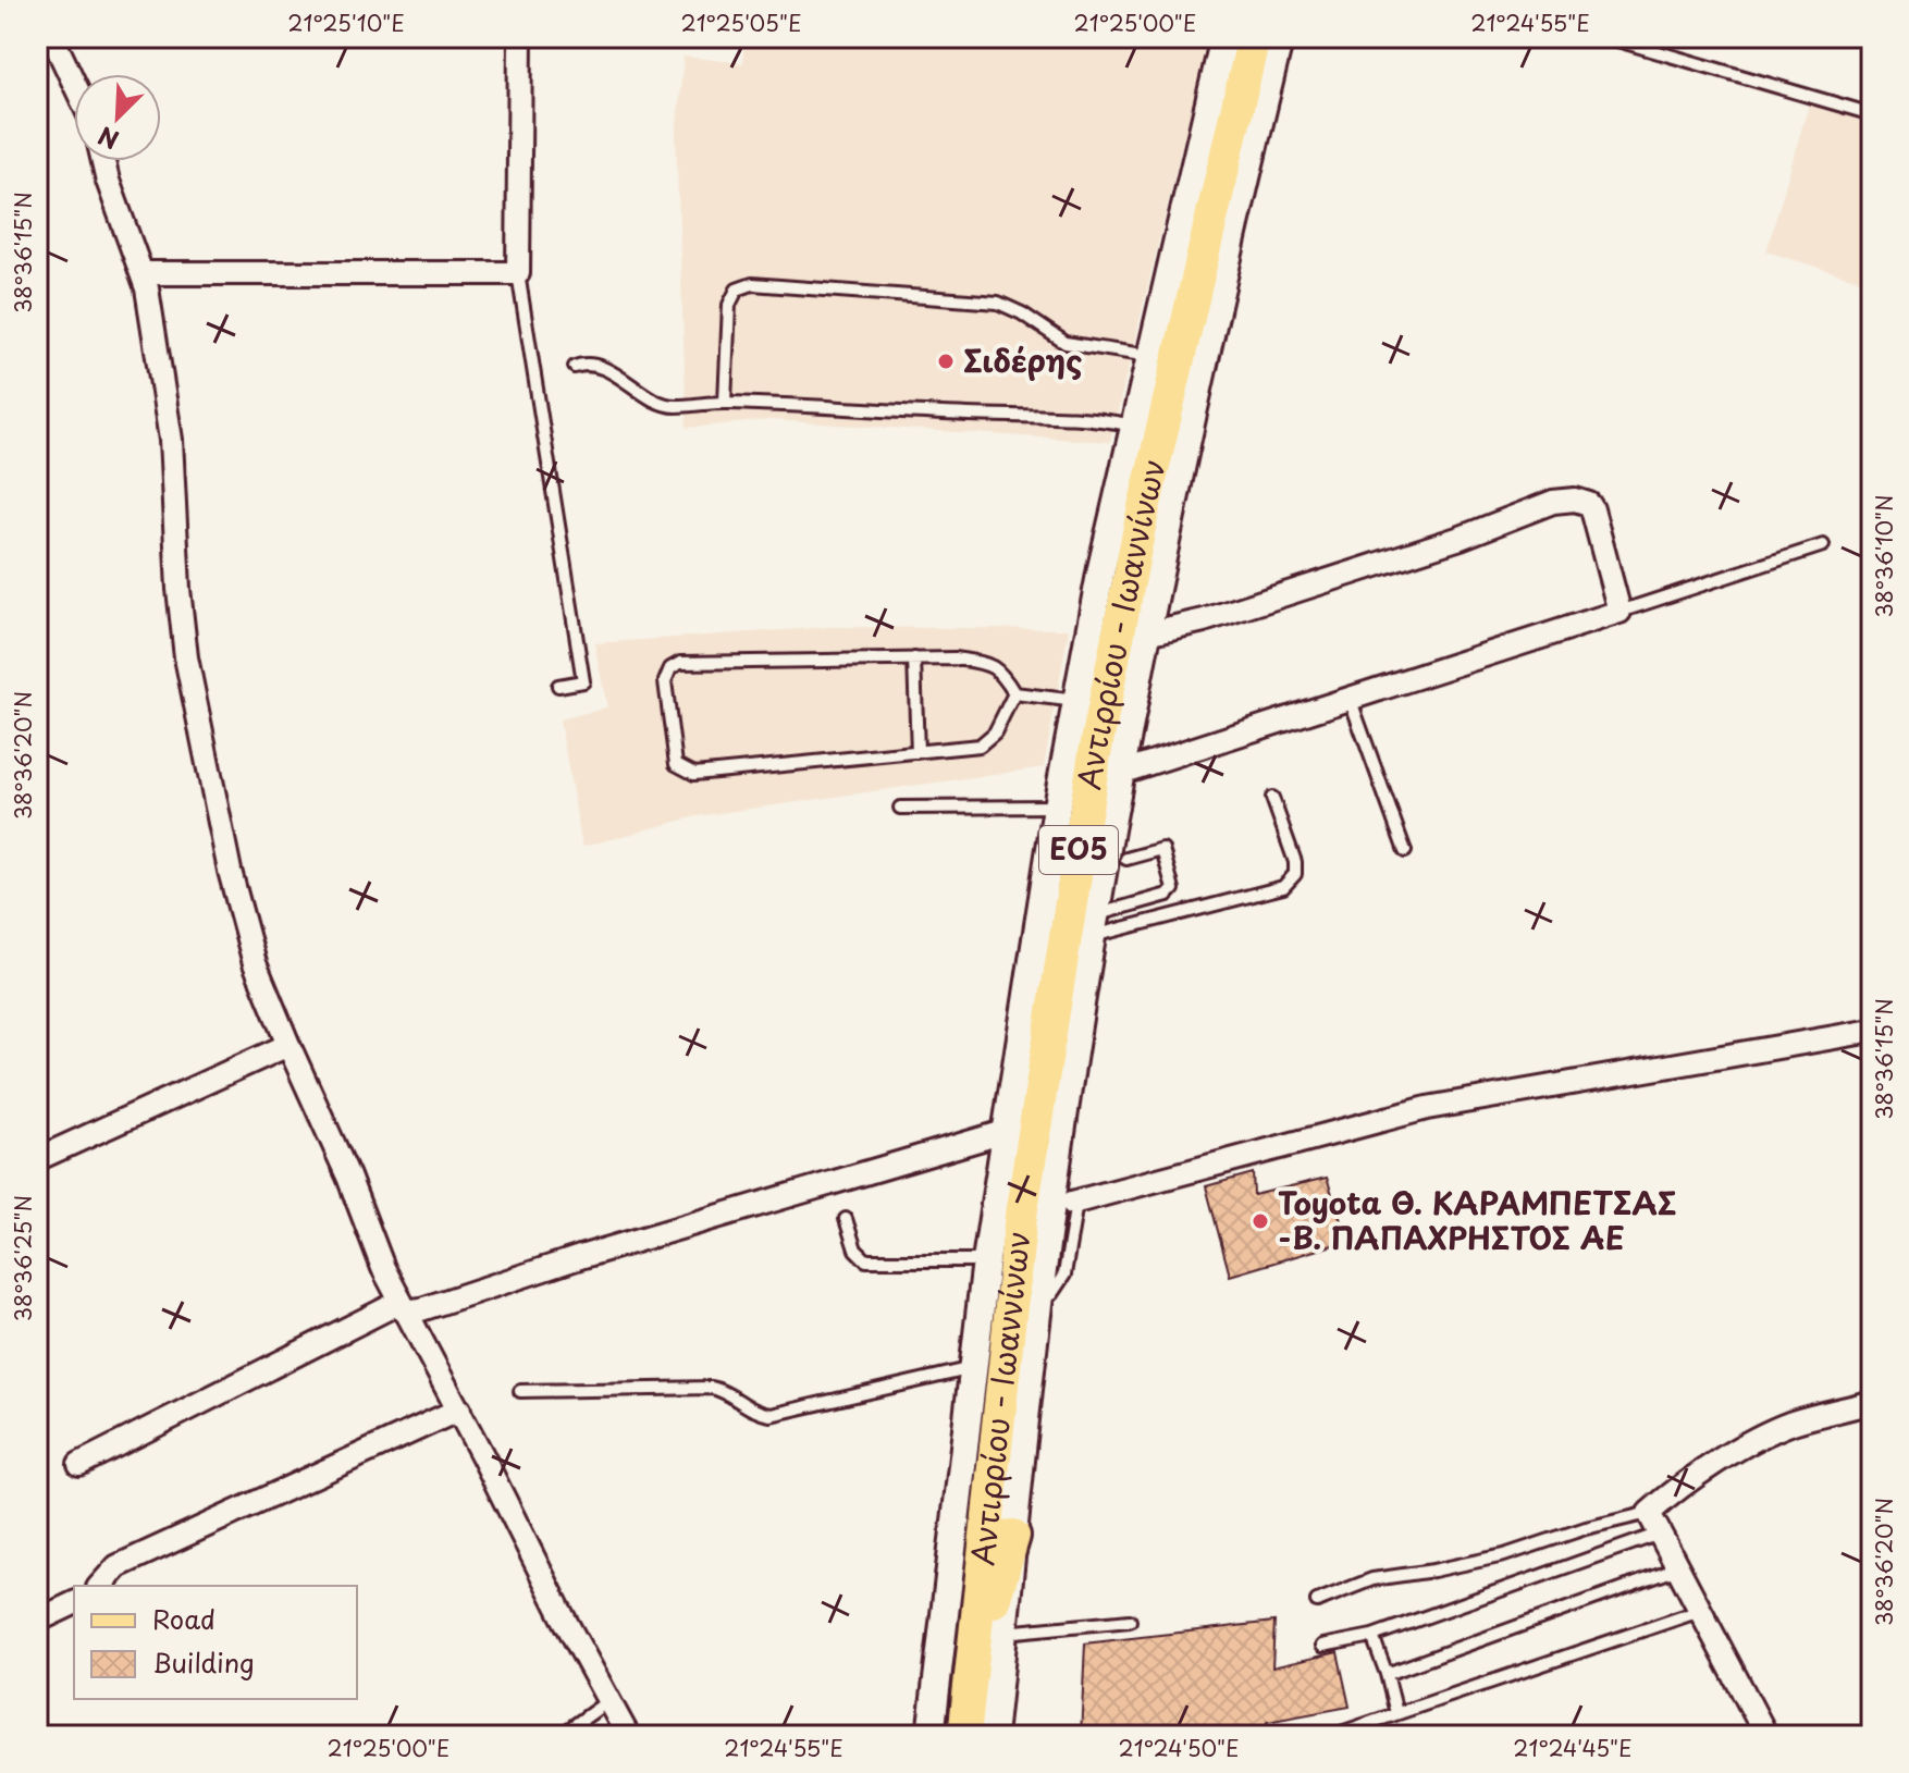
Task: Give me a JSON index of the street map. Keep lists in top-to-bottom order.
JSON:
{
  "streets": {
    "main road": ["Αντιρρίου - Ιωαννίνων", "ΕΟ5"]
  },
  "places": ["Σιδέρης", "Toyota Θ. ΚΑΡΑΜΠΕΤΣΑΣ -Β. ΠΑΠΑΧΡΗΣΤΟΣ ΑΕ"],
  "legend": ["Road", "Building"],
  "north": "bottom left",
  "coordinates": [
    "21°25'10\"E",
    "21°25'05\"E",
    "21°25'00\"E",
    "21°24'55\"E",
    "38°36'15\"N",
    "38°36'10\"N",
    "38°36'20\"N",
    "38°36'25\"N",
    "21°24'50\"E",
    "21°24'45\"E"
  ]
}
